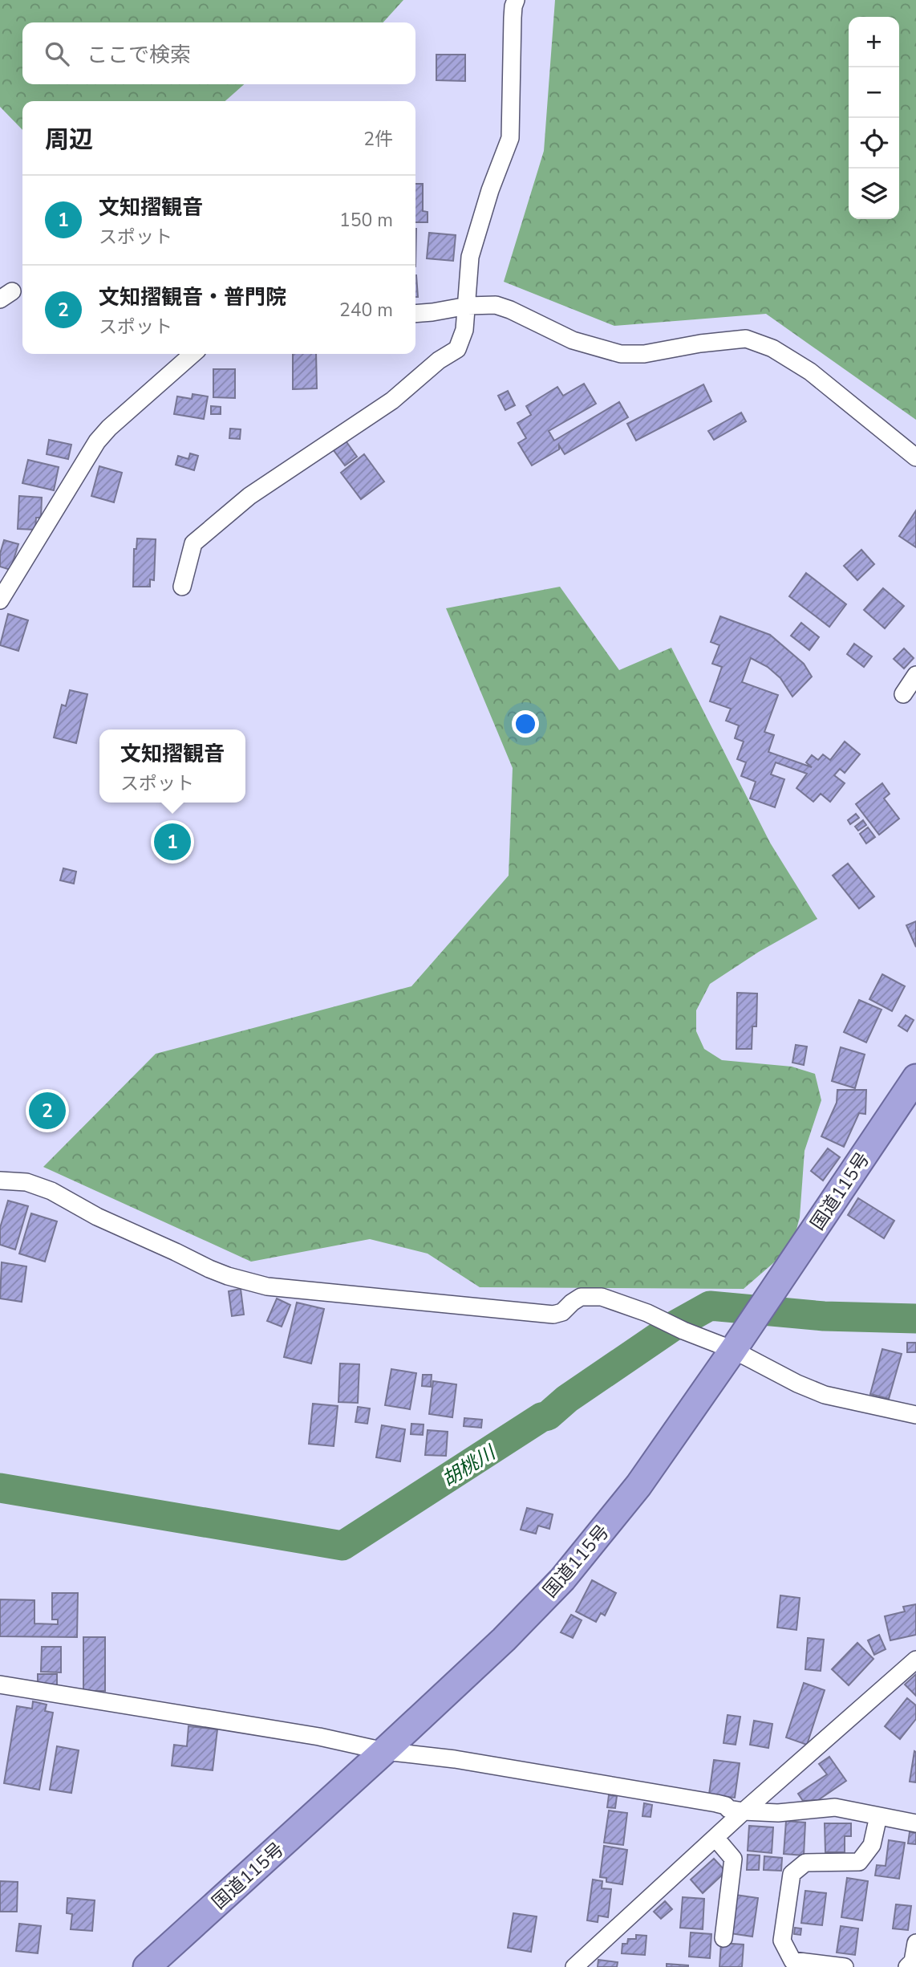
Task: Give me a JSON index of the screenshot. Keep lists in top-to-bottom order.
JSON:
{
  "streets": {
    "highway": ["国道115号"]
  },
  "water": ["胡桃川"],
  "page": {
    "map_buttons": ["+", "−"],
    "search": "ここで検索",
    "heading": ["周辺", "2件"],
    "list": [
      {
        "mark": "1",
        "name": "文知摺観音",
        "note": "スポット",
        "value": "150 m"
      },
      {
        "mark": "2",
        "name": "文知摺観音・普門院",
        "note": "スポット",
        "value": "240 m"
      }
    ],
    "popup": ["文知摺観音", "スポット"],
    "pins": ["1", "2"]
  }
}
